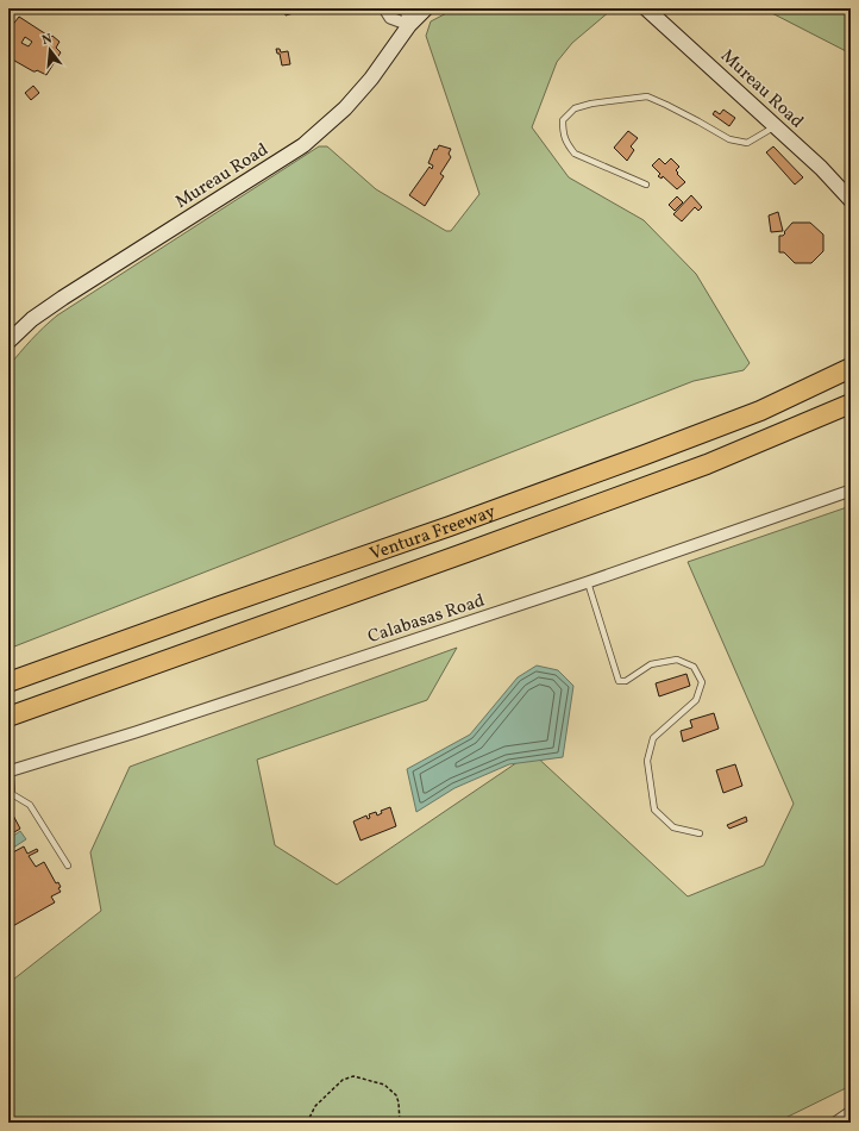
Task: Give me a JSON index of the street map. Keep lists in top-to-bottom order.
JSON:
{
  "streets": {
    "highway": ["Ventura Freeway"],
    "main road": ["Mureau Road"],
    "street": ["Calabasas Road"]
  },
  "north": "top"
}
